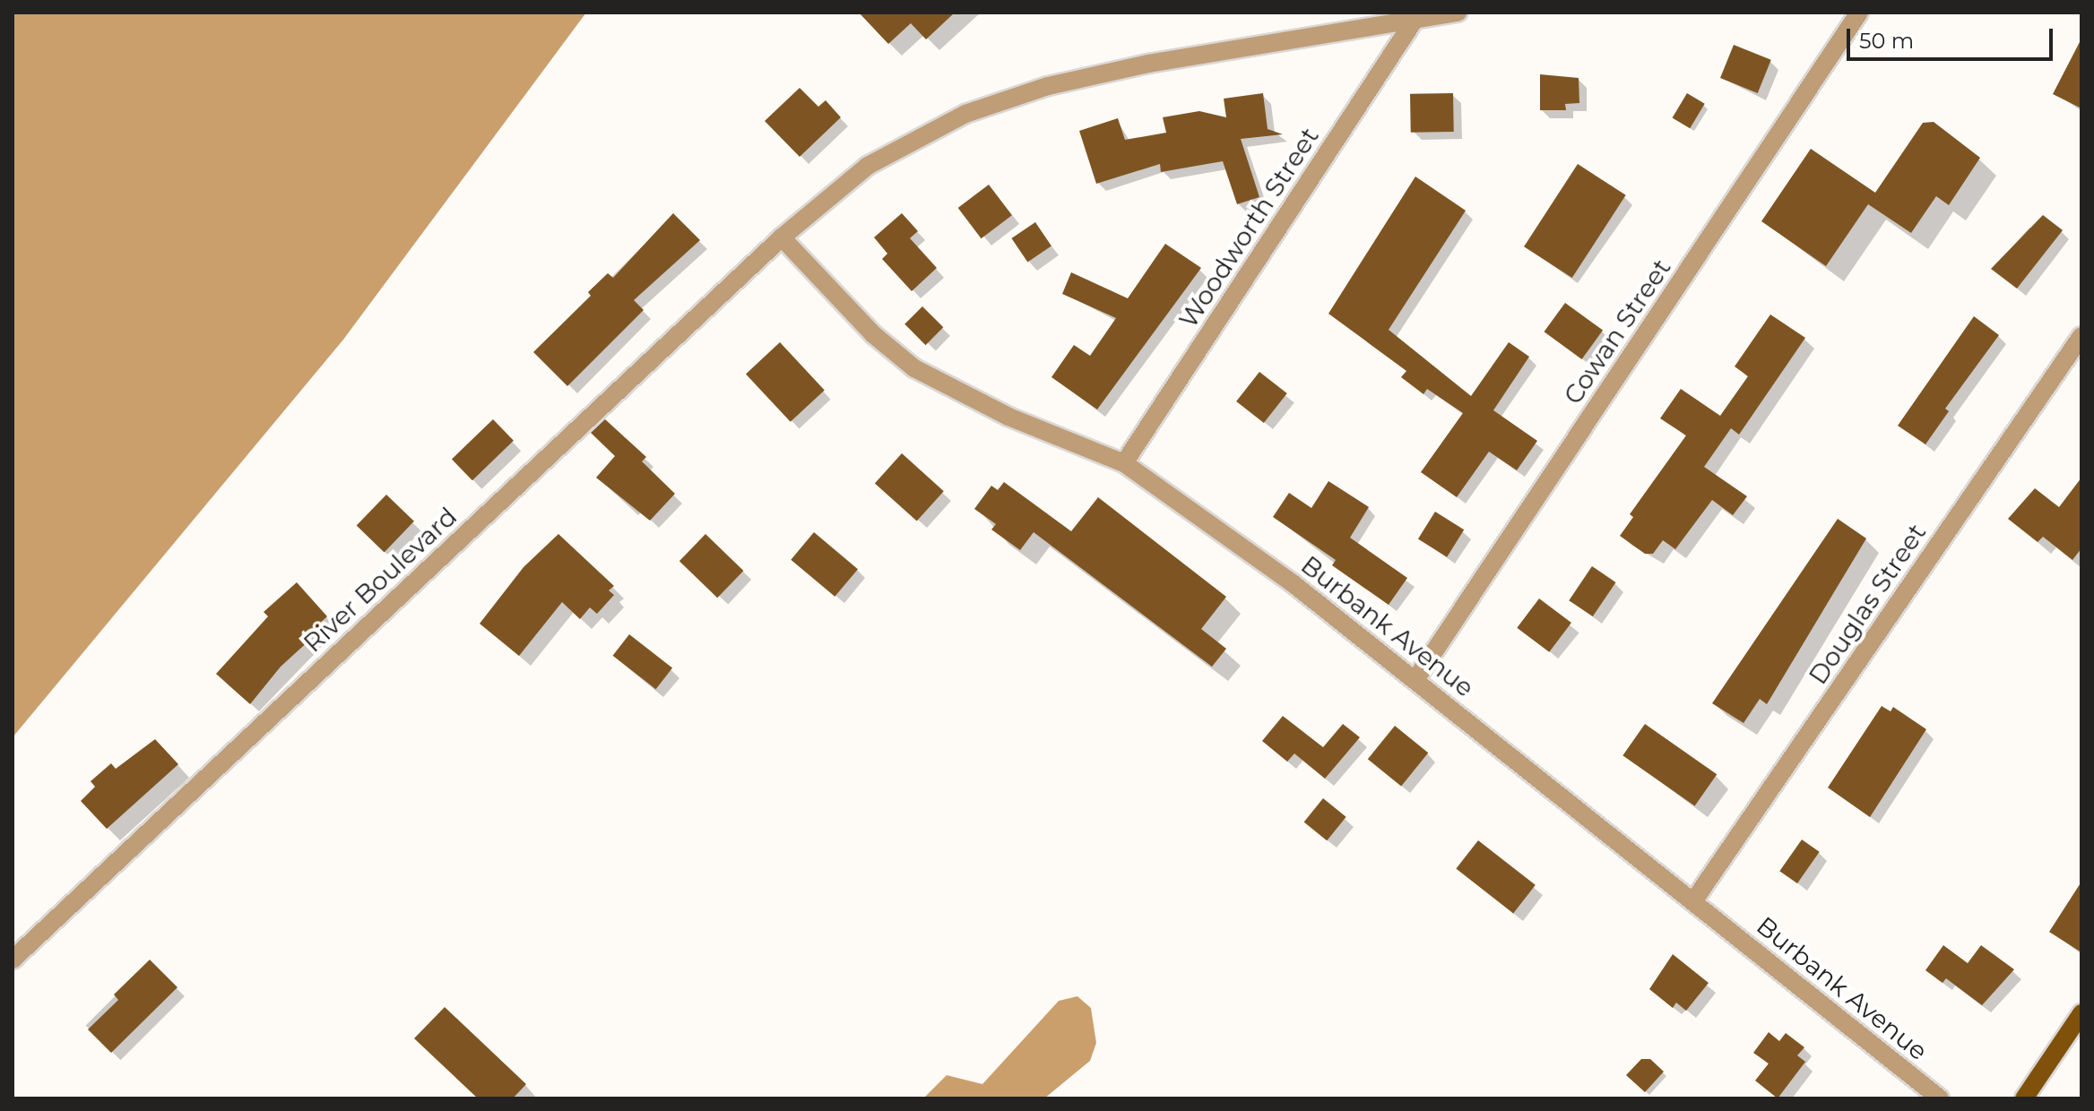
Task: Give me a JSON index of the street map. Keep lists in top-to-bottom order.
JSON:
{
  "streets": {
    "street": [
      "Woodworth Street",
      "Cowan Street",
      "River Boulevard",
      "Douglas Street",
      "Burbank Avenue"
    ]
  },
  "crossings": [
    ["Woodworth Street", "River Boulevard"],
    ["Woodworth Street", "Burbank Avenue"],
    ["Cowan Street", "Burbank Avenue"],
    ["River Boulevard", "Burbank Avenue"],
    ["Douglas Street", "Burbank Avenue"]
  ],
  "scale_bar": "50 m"
}
